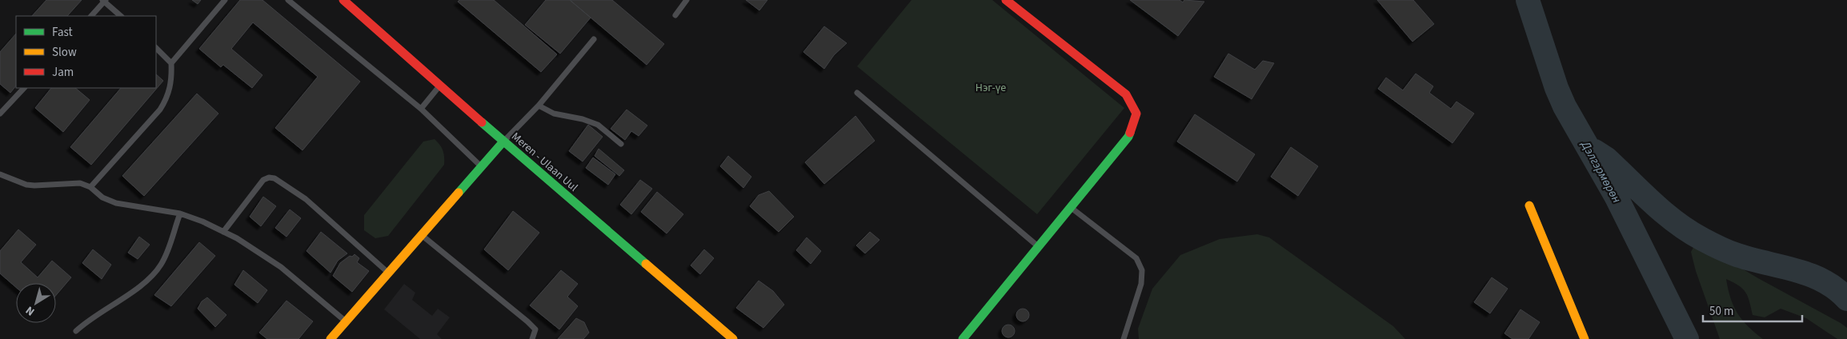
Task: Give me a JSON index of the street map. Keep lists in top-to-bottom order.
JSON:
{
  "streets": {
    "street": ["Meren - Ulaan Uul"]
  },
  "water": ["Дэлгэрмөрөн"],
  "parks": ["Нэг-үе"],
  "legend": ["Fast", "Slow", "Jam"],
  "scale_bar": "50 m",
  "north": "bottom left"
}
